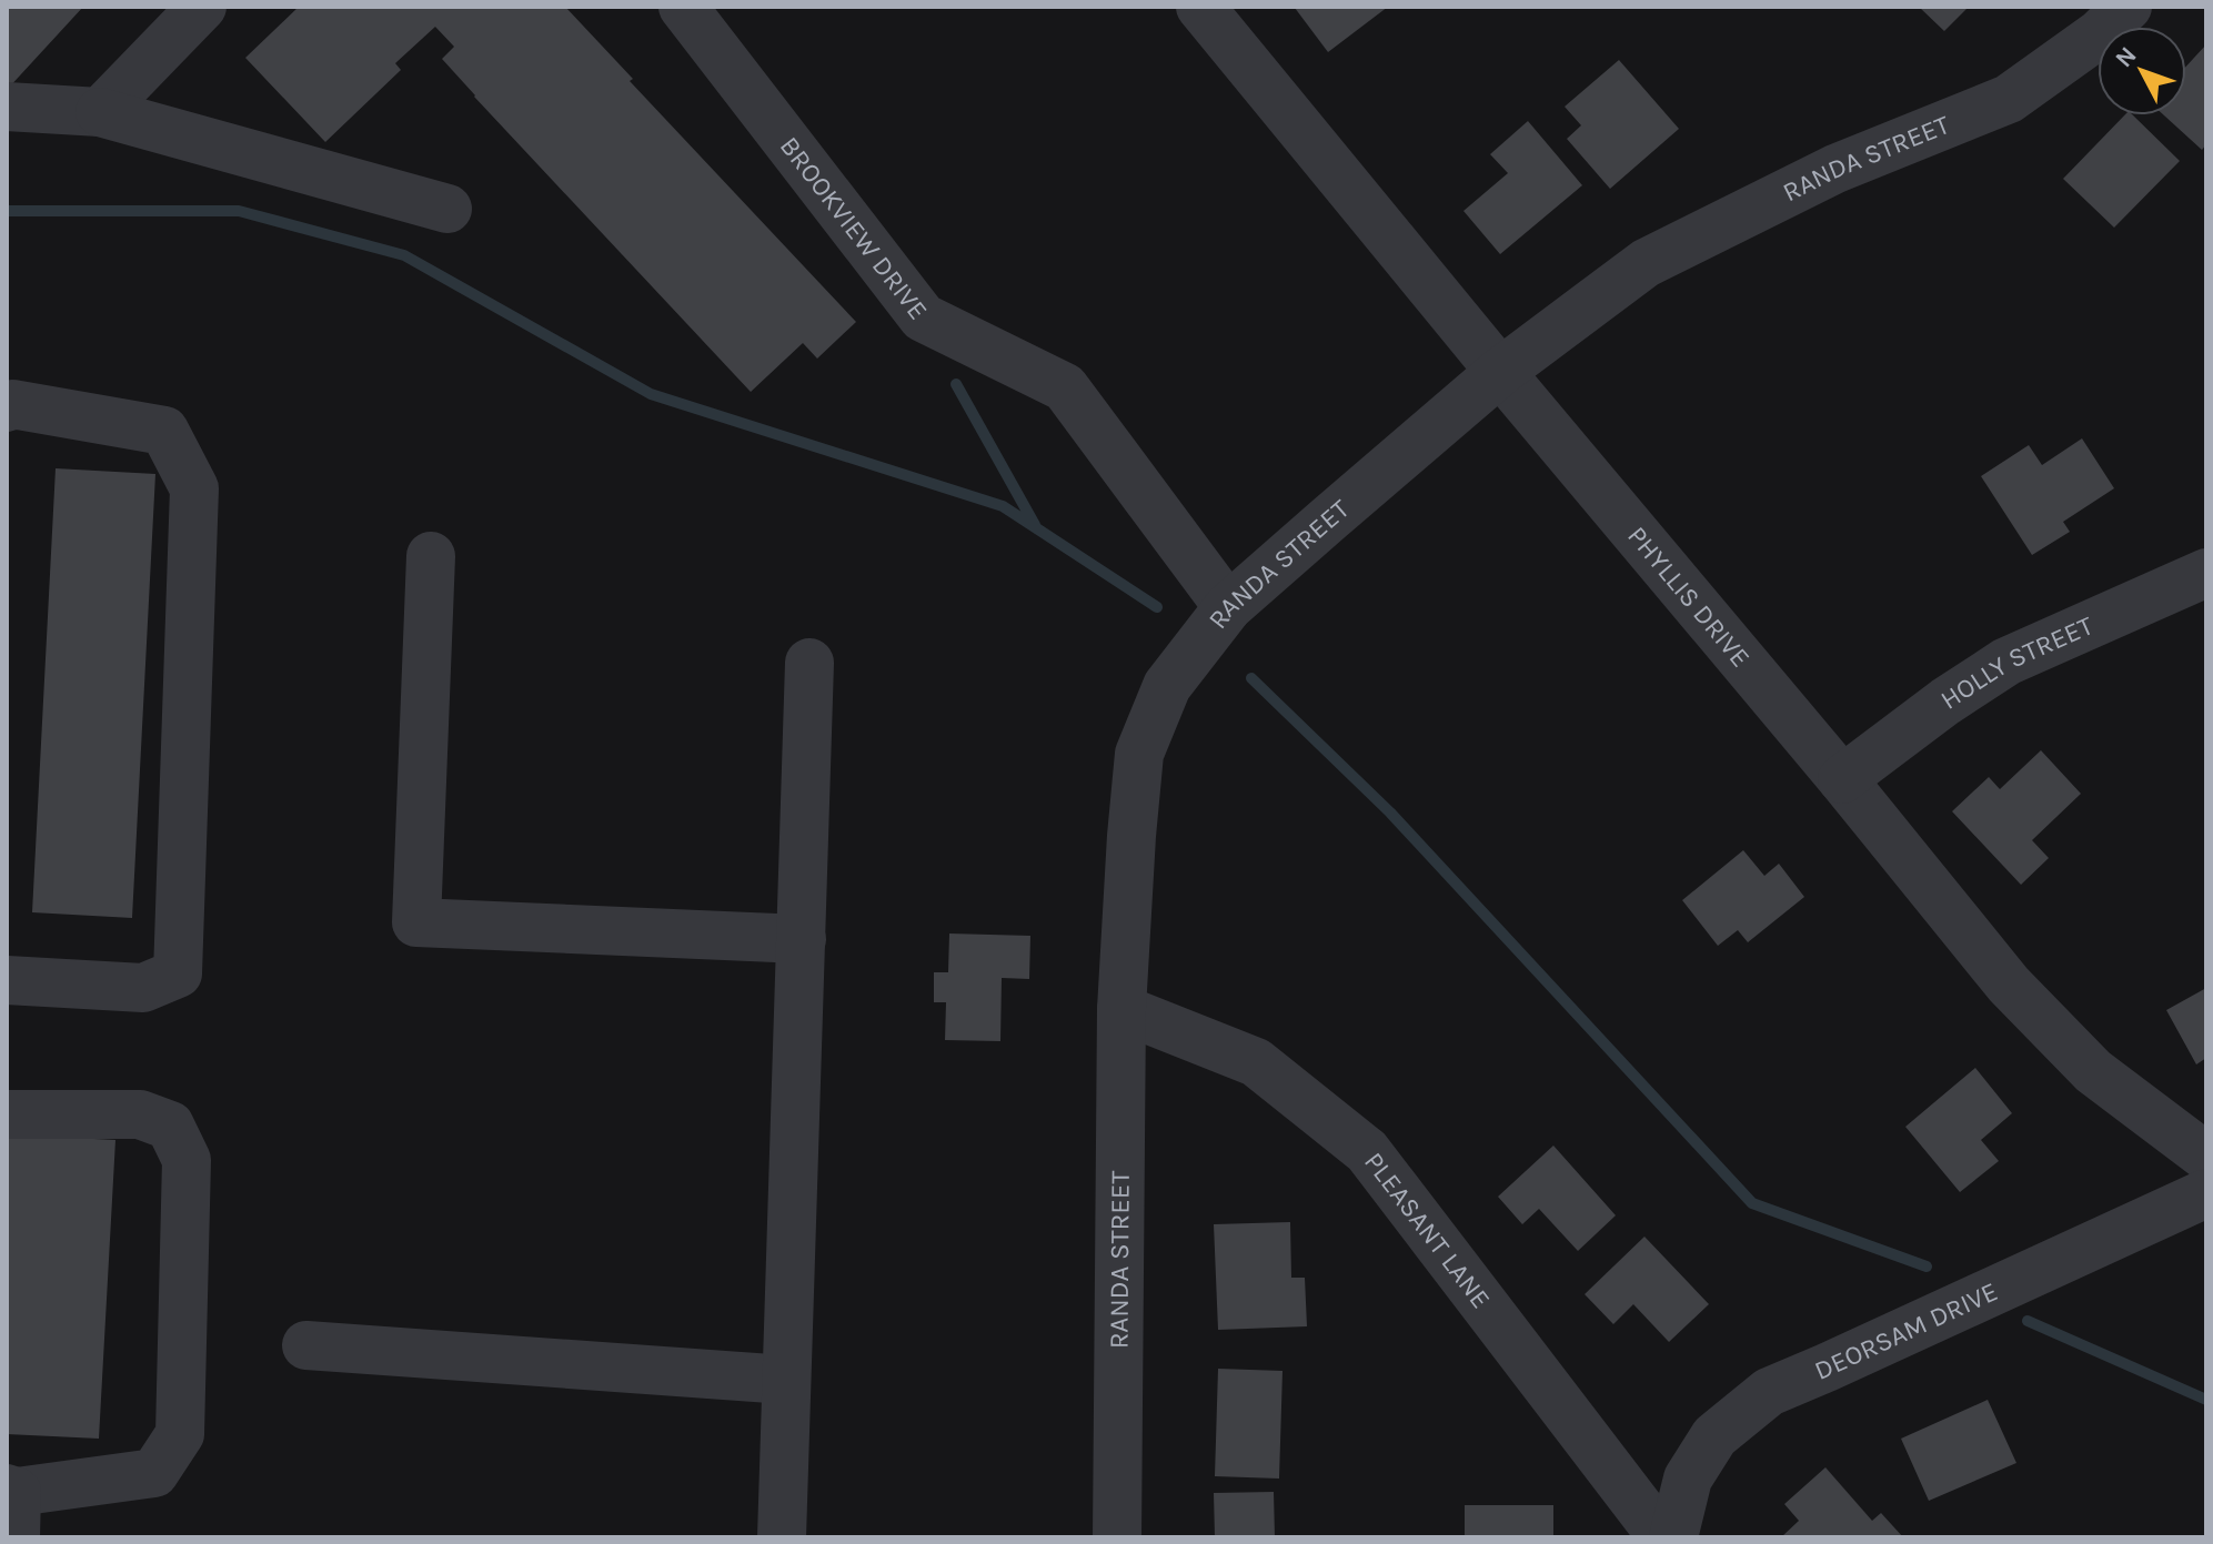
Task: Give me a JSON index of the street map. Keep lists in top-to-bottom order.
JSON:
{
  "streets": {
    "street": [
      "RANDA STREET",
      "BROOKVIEW DRIVE",
      "PHYLLIS DRIVE",
      "HOLLY STREET",
      "PLEASANT LANE",
      "DEORSAM DRIVE"
    ]
  },
  "crossings": [
    ["RANDA STREET", "BROOKVIEW DRIVE"],
    ["RANDA STREET", "PHYLLIS DRIVE"],
    ["RANDA STREET", "PLEASANT LANE"],
    ["PHYLLIS DRIVE", "HOLLY STREET"]
  ],
  "north": "top left"
}
